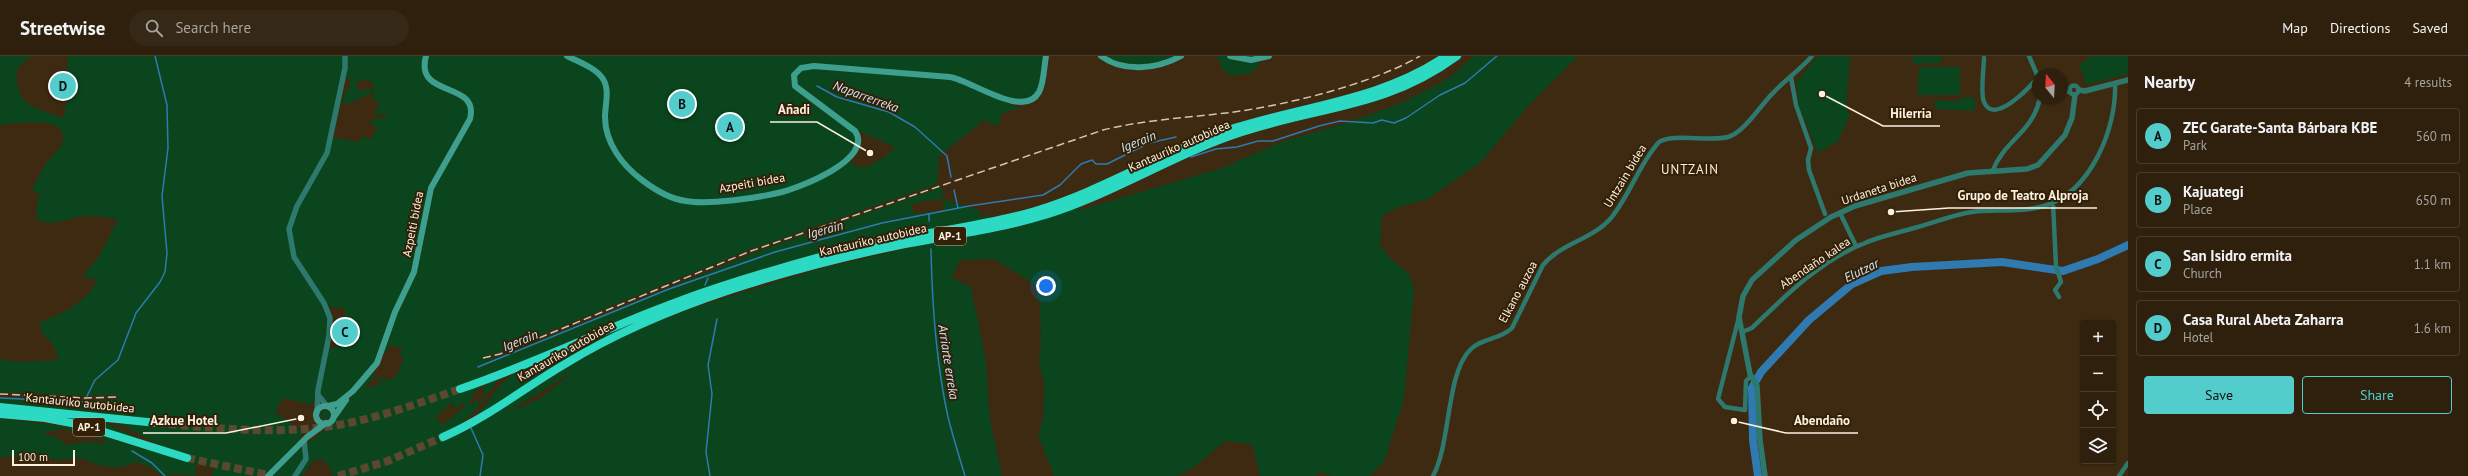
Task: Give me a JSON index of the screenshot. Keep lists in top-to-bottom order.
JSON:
{
  "streets": {
    "highway": ["Kantauriko autobidea", "AP-1"],
    "main road": ["Azpeiti bidea"],
    "street": [
      "Untzain bidea",
      "Urdaneta bidea",
      "Abendaño kalea",
      "Elkano auzoa"
    ]
  },
  "crossings": [
    ["Untzain bidea", "Elkano auzoa"],
    ["Urdaneta bidea", "Abendaño kalea"]
  ],
  "districts": ["UNTZAIN"],
  "water": [
    "Naparrerreka",
    "Igerain",
    "Elutzar",
    "Arriarte erreka"
  ],
  "places": [
    "Hilerria",
    "Añadi",
    "Grupo de Teatro Alproja",
    "Azkue Hotel",
    "Abendaño"
  ],
  "scale_bar": "100 m",
  "north": "top",
  "page": {
    "header": "Streetwise",
    "search": "Search here",
    "nav": ["Map", "Directions", "Saved"],
    "heading": ["Nearby", "4 results"],
    "pins": [
      "D",
      "B",
      "A",
      "C"
    ],
    "list": [
      {
        "mark": "A",
        "name": "ZEC Garate-Santa Bárbara KBE",
        "note": "Park",
        "value": "560 m"
      },
      {
        "mark": "B",
        "name": "Kajuategi",
        "note": "Place",
        "value": "650 m"
      },
      {
        "mark": "C",
        "name": "San Isidro ermita",
        "note": "Church",
        "value": "1.1 km"
      },
      {
        "mark": "D",
        "name": "Casa Rural Abeta Zaharra",
        "note": "Hotel",
        "value": "1.6 km"
      }
    ],
    "map_buttons": ["+", "−"],
    "buttons": ["Save", "Share"],
    "scale": "100 m"
  }
}
